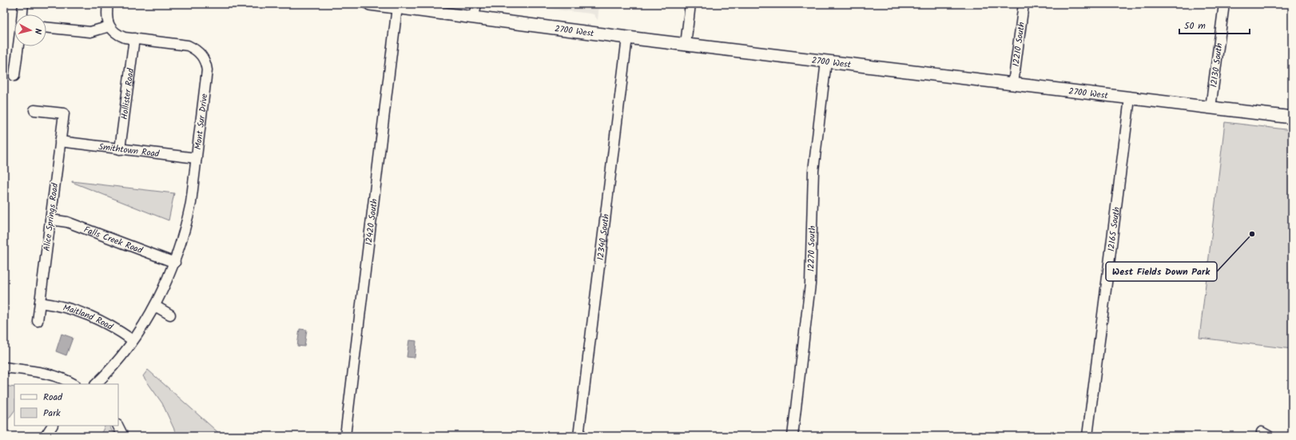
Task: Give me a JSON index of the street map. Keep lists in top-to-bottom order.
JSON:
{
  "streets": {
    "main road": ["2700 West"],
    "street": [
      "12210 South",
      "12130 South",
      "Hollister Road",
      "Mont Sur Drive",
      "Smithtown Road",
      "Alice Springs Road",
      "12420 South",
      "12165 South",
      "12340 South",
      "Falls Creek Road",
      "12270 South",
      "Maitland Road"
    ]
  },
  "crossings": [
    ["2700 West", "12210 South"],
    ["2700 West", "12130 South"],
    ["2700 West", "12420 South"],
    ["2700 West", "12165 South"],
    ["2700 West", "12340 South"],
    ["2700 West", "12270 South"],
    ["Hollister Road", "Mont Sur Drive"],
    ["Hollister Road", "Smithtown Road"],
    ["Mont Sur Drive", "Smithtown Road"],
    ["Mont Sur Drive", "Falls Creek Road"],
    ["Mont Sur Drive", "Maitland Road"],
    ["Smithtown Road", "Alice Springs Road"],
    ["Alice Springs Road", "Falls Creek Road"],
    ["Alice Springs Road", "Maitland Road"]
  ],
  "places": ["West Fields Down Park"],
  "legend": ["Road", "Park"],
  "scale_bar": "50 m",
  "north": "right"
}
